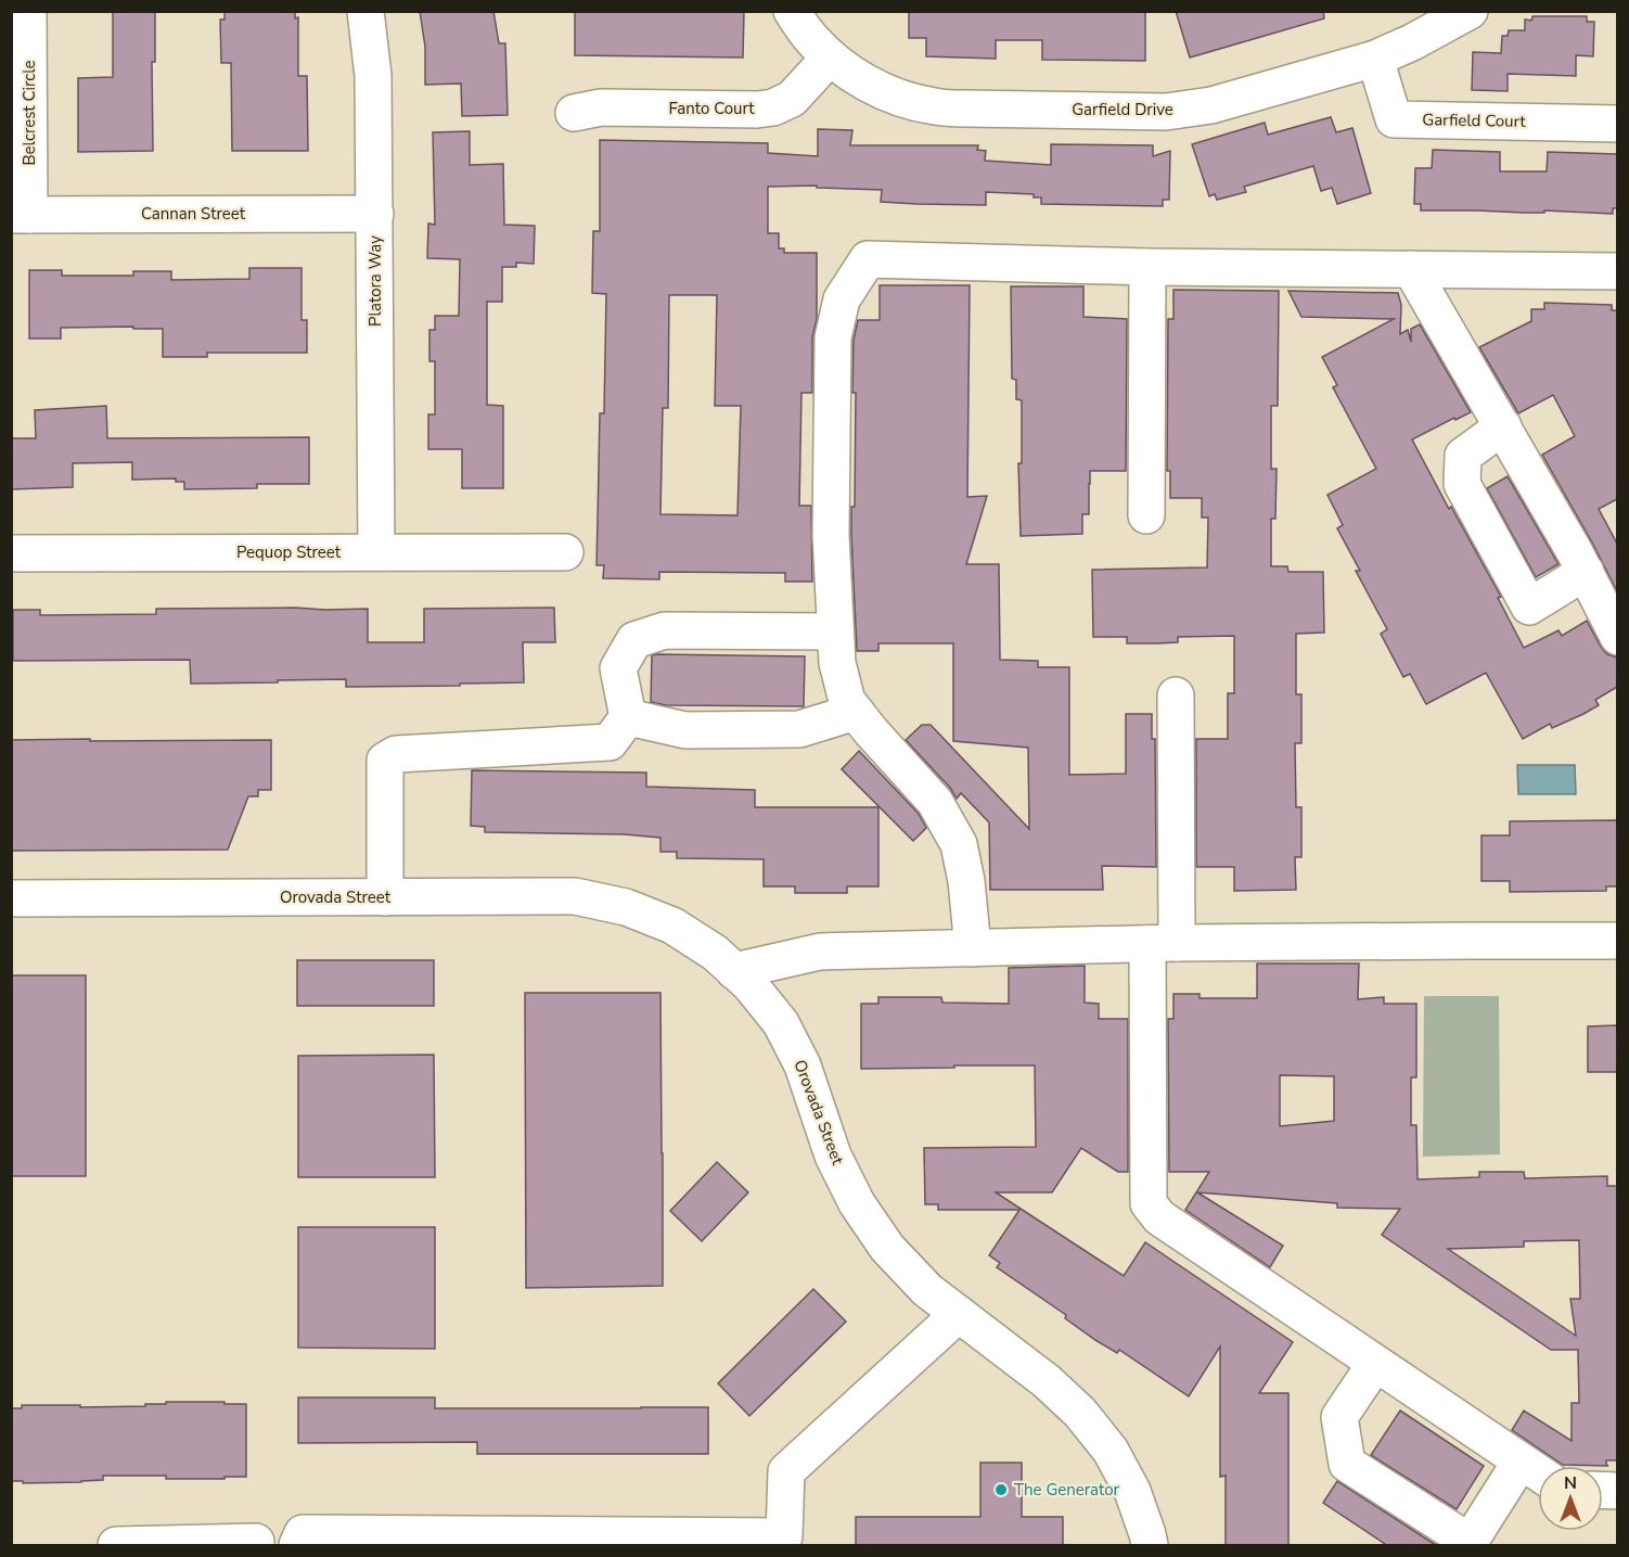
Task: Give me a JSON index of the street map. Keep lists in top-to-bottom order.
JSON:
{
  "streets": {
    "street": [
      "Fanto Court",
      "Garfield Drive",
      "Belcrest Circle",
      "Garfield Court",
      "Cannan Street",
      "Platora Way",
      "Pequop Street",
      "Orovada Street"
    ]
  },
  "crossings": [
    ["Fanto Court", "Garfield Drive"],
    ["Garfield Drive", "Garfield Court"],
    ["Belcrest Circle", "Cannan Street"],
    ["Cannan Street", "Platora Way"],
    ["Platora Way", "Pequop Street"]
  ],
  "places": ["The Generator"],
  "north": "top"
}
